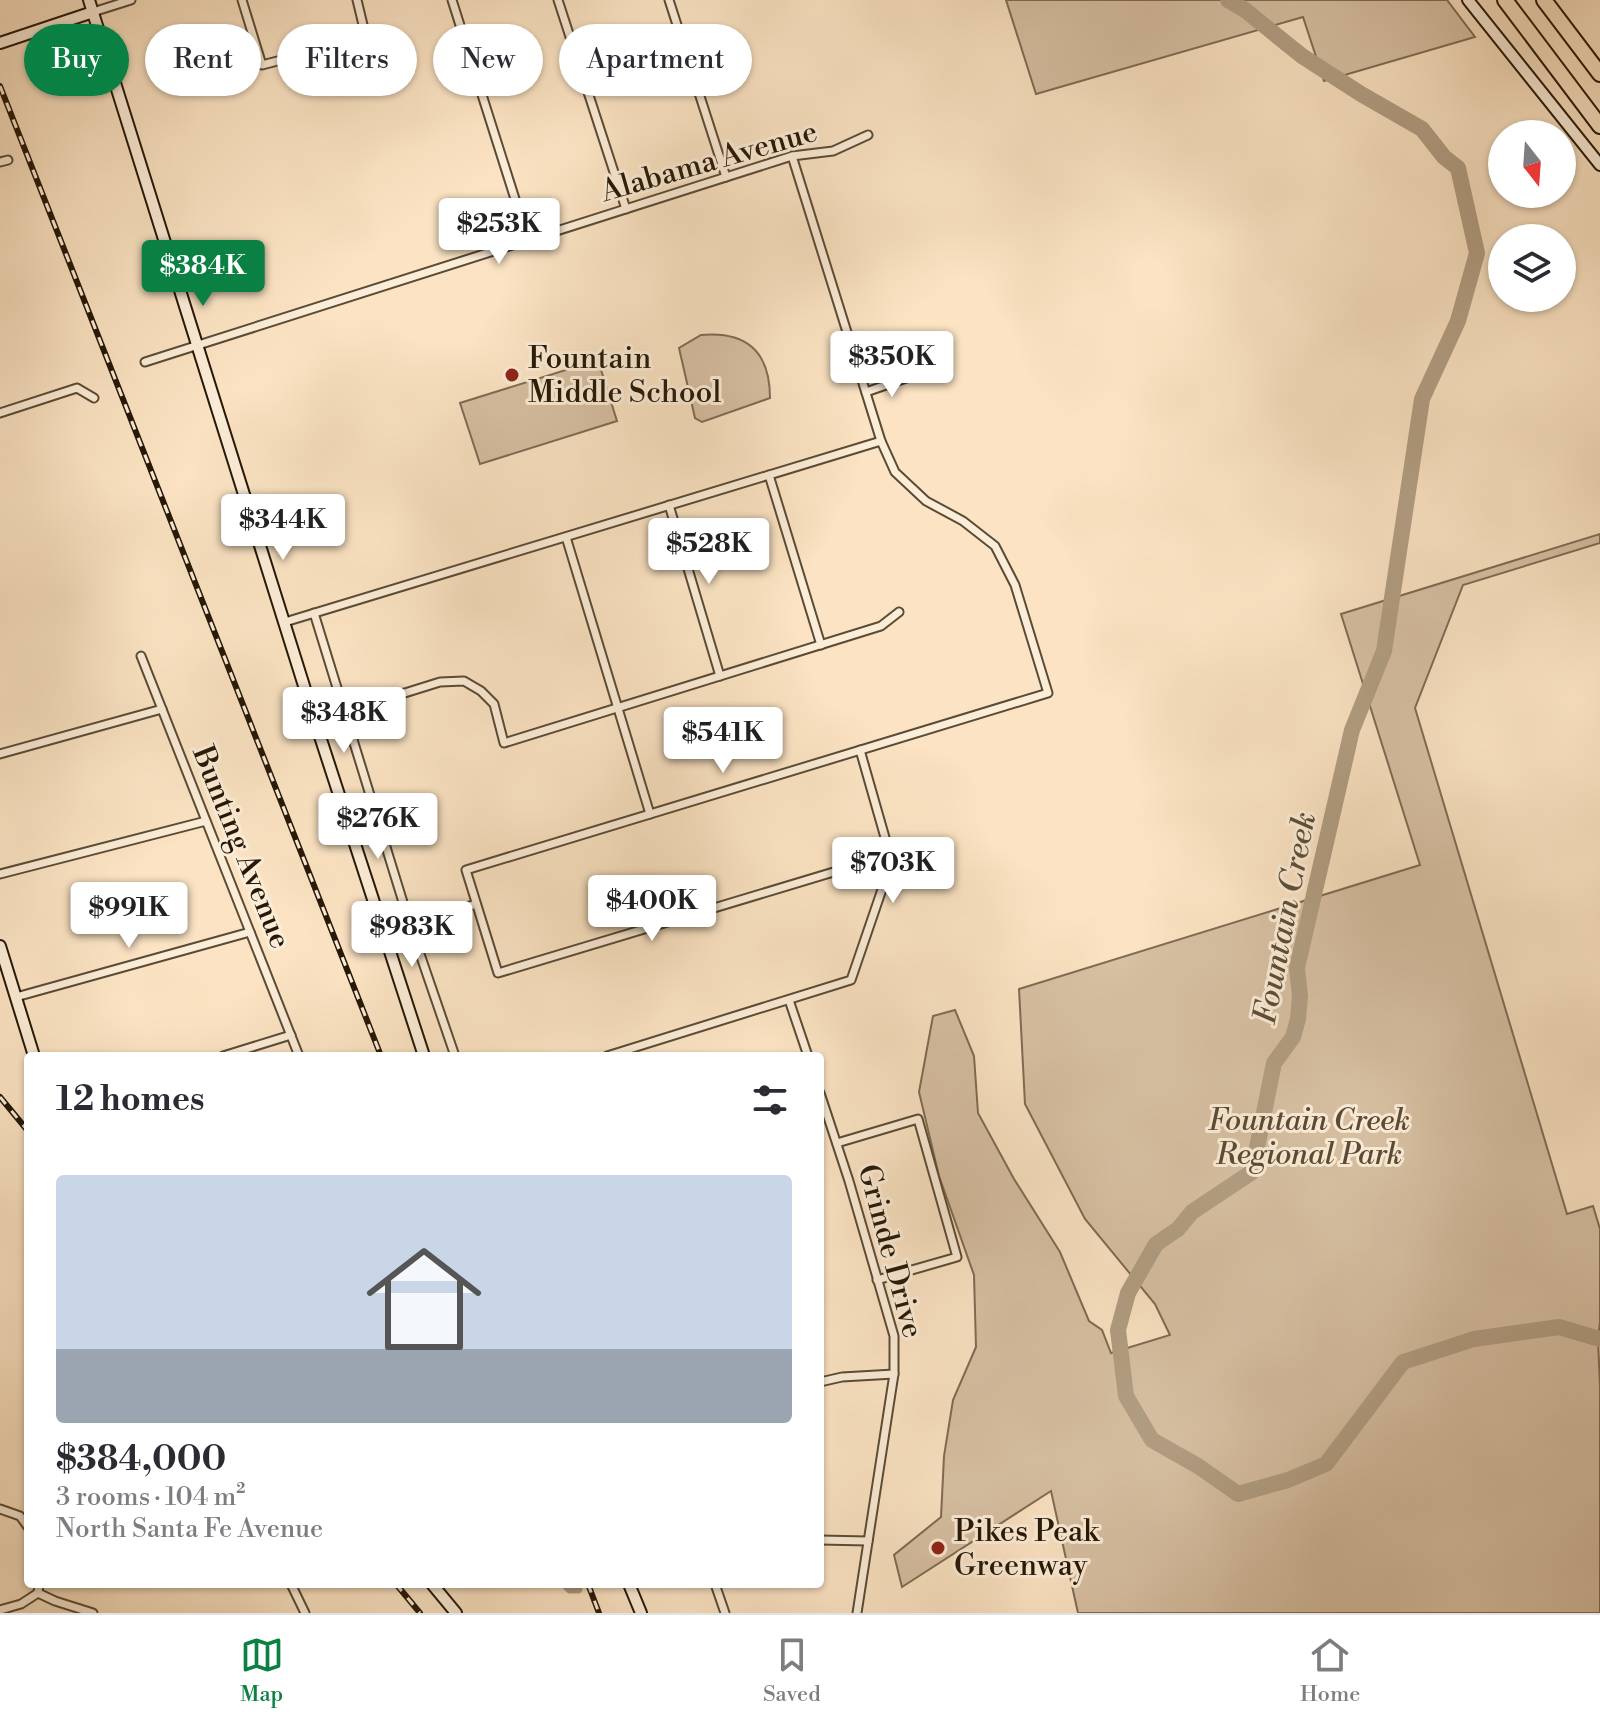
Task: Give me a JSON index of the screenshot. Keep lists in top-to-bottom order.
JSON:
{
  "streets": {
    "street": ["Alabama Avenue", "Bunting Avenue", "Grinde Drive"]
  },
  "water": ["Fountain Creek"],
  "parks": ["Fountain Creek Regional Park"],
  "places": ["Fountain Middle School", "Pikes Peak Greenway"],
  "north": "bottom",
  "page": {
    "chip": [
      "Buy",
      "Rent",
      "Filters",
      "New",
      "Apartment"
    ],
    "price": [
      "$253K",
      "$384K",
      "$350K",
      "$344K",
      "$528K",
      "$348K",
      "$541K",
      "$276K",
      "$703K",
      "$400K",
      "$991K",
      "$983K"
    ],
    "heading": "12 homes",
    "list": [
      {
        "name": "$384,000",
        "note": "3 rooms · 104 m² · North Santa Fe Avenue"
      }
    ],
    "tabs": ["Map", "Saved", "Home"]
  }
}
